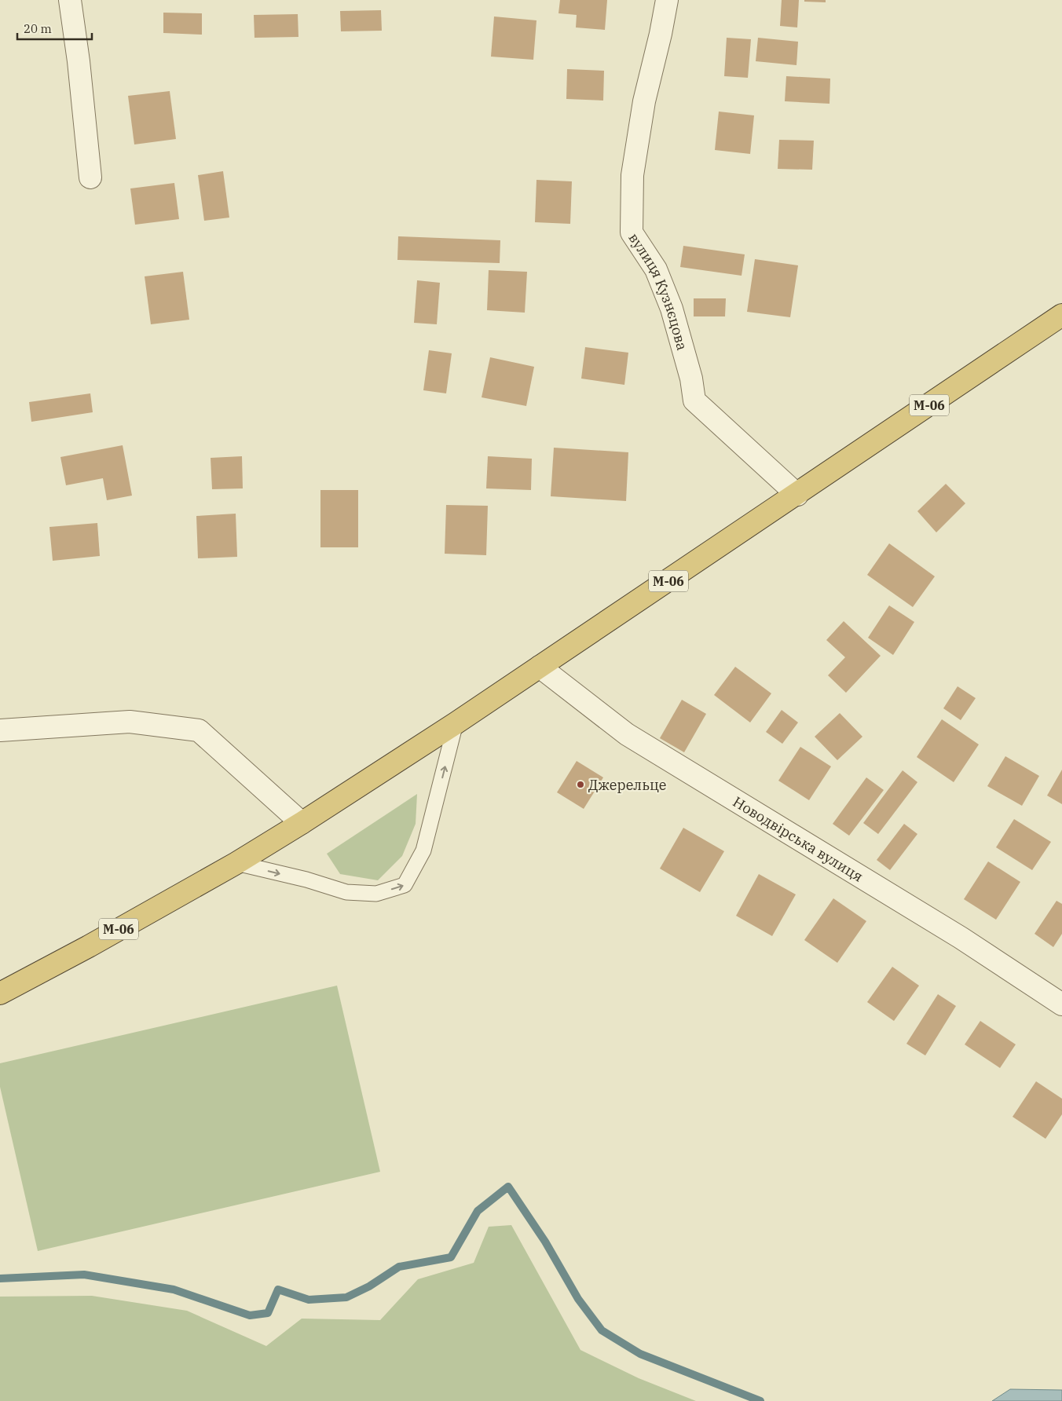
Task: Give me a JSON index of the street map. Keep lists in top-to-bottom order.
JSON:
{
  "streets": {
    "highway": ["М-06"],
    "street": ["вулиця Кузнєцова", "Новодвірська вулиця"]
  },
  "crossings": [
    ["вулиця Кузнєцова", "М-06"],
    ["М-06", "Новодвірська вулиця"]
  ],
  "places": ["Джерельце"],
  "scale_bar": "20 m"
}
